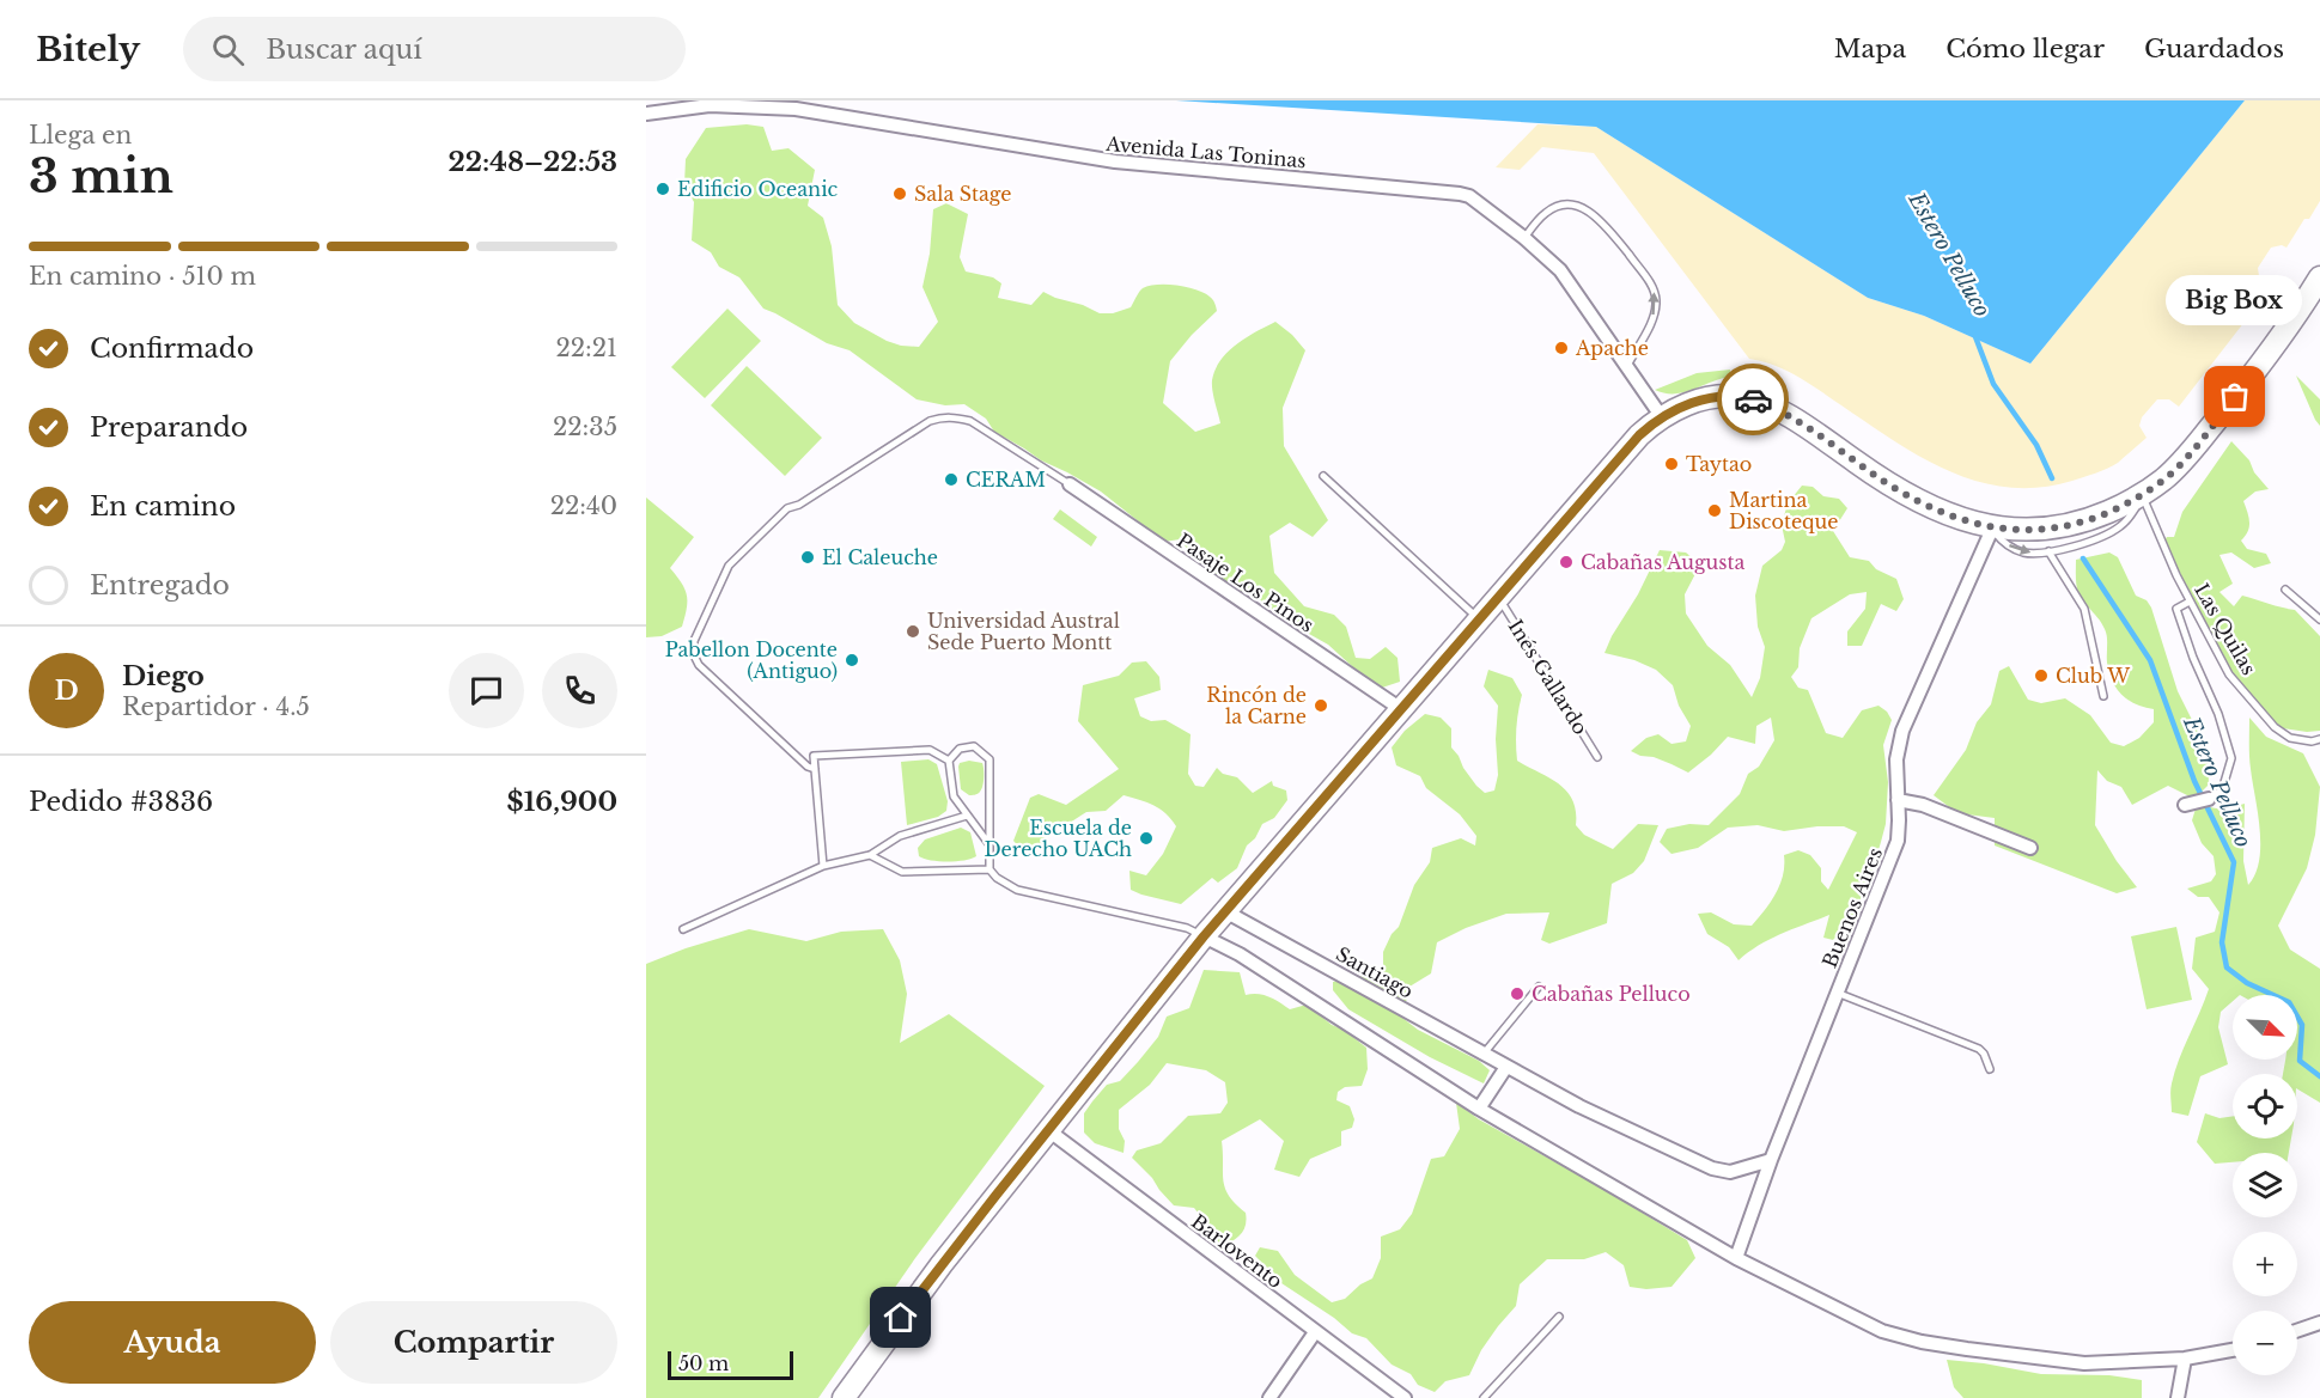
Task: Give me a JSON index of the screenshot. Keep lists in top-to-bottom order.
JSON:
{
  "streets": {
    "highway": ["Inés Gallardo"],
    "street": [
      "Avenida Las Toninas",
      "Pasaje Los Pinos",
      "Buenos Aires",
      "Santiago",
      "Barlovento"
    ],
    "lane": ["Las Quilas"]
  },
  "crossings": [
    ["Avenida Las Toninas", "Inés Gallardo"],
    ["Pasaje Los Pinos", "Inés Gallardo"],
    ["Las Quilas", "Inés Gallardo"],
    ["Inés Gallardo", "Buenos Aires"],
    ["Inés Gallardo", "Santiago"],
    ["Inés Gallardo", "Barlovento"],
    ["Buenos Aires", "Santiago"]
  ],
  "water": ["Estero Pelluco"],
  "places": [
    "Edificio Oceanic",
    "Sala Stage",
    "Apache",
    "Big Box",
    "Taytao",
    "CERAM",
    "Martina Discoteque",
    "El Caleuche",
    "Cabañas Augusta",
    "Universidad Austral Sede Puerto Montt",
    "Pabellon Docente (Antiguo)",
    "Club W",
    "Rincón de la Carne",
    "Escuela de Derecho UACh",
    "Cabañas Pelluco"
  ],
  "scale_bar": "50 m",
  "north": "bottom right",
  "page": {
    "header": "Bitely",
    "search": "Buscar aquí",
    "nav": ["Mapa", "Cómo llegar", "Guardados"],
    "heading": ["3 min", "Llega en", "22:48–22:53"],
    "panel": [
      "Diego",
      "Repartidor · 4.5",
      "Pedido #3836",
      "$16,900"
    ],
    "bar": "En camino · 510 m",
    "bubble": "Big Box",
    "list": [
      ["Confirmado", "22:21"],
      ["Preparando", "22:35"],
      ["En camino", "22:40"],
      "Entregado"
    ],
    "round": "D",
    "map_buttons": ["+", "−"],
    "buttons": ["Ayuda", "Compartir"],
    "scale": "50 m"
  }
}
